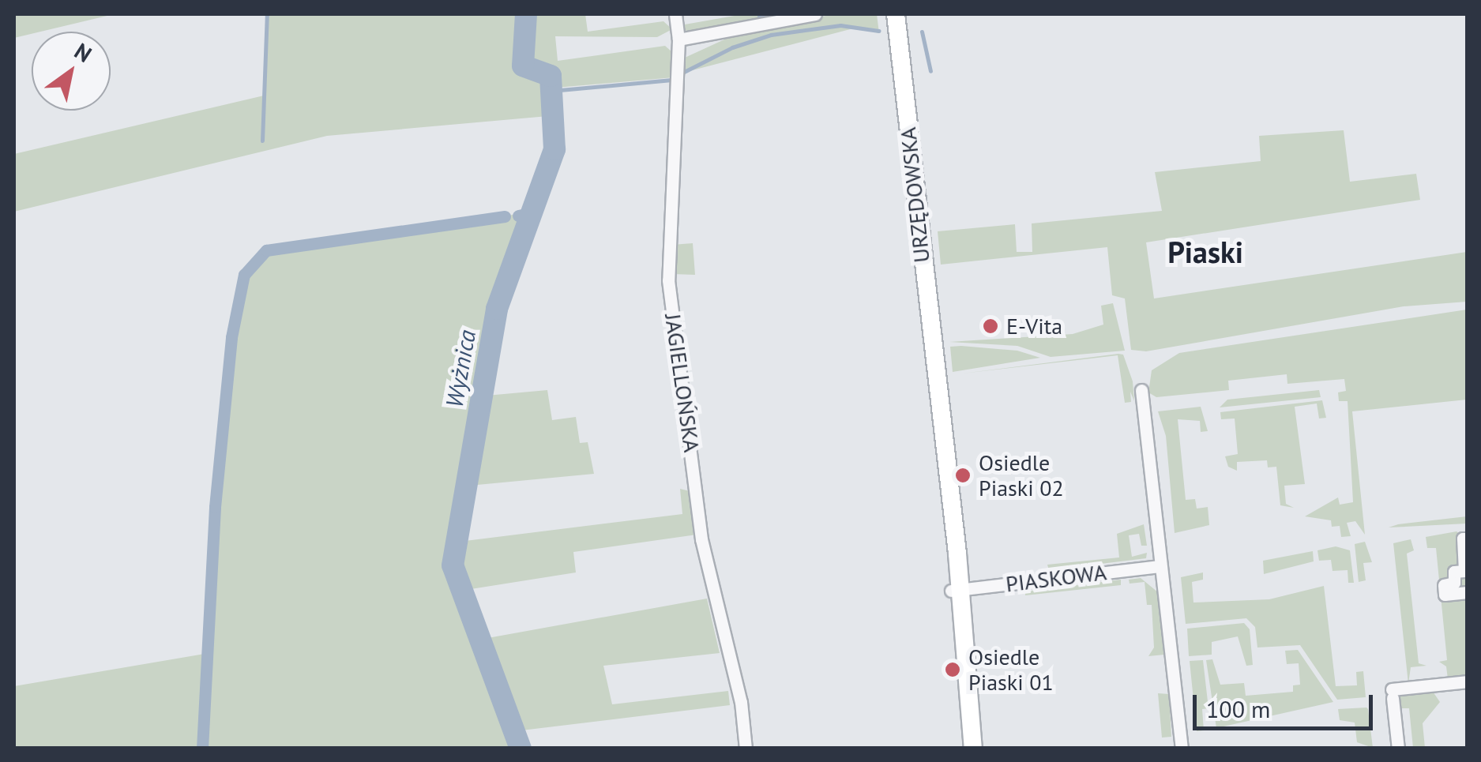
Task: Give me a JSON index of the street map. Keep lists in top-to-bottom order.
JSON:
{
  "streets": {
    "street": ["URZĘDOWSKA", "JAGIELLOŃSKA", "PIASKOWA"]
  },
  "crossings": [
    ["URZĘDOWSKA", "PIASKOWA"]
  ],
  "districts": ["Piaski"],
  "water": ["Wyżnica"],
  "places": ["E-Vita", "Osiedle Piaski 02", "Osiedle Piaski 01"],
  "scale_bar": "100 m",
  "north": "top right"
}
